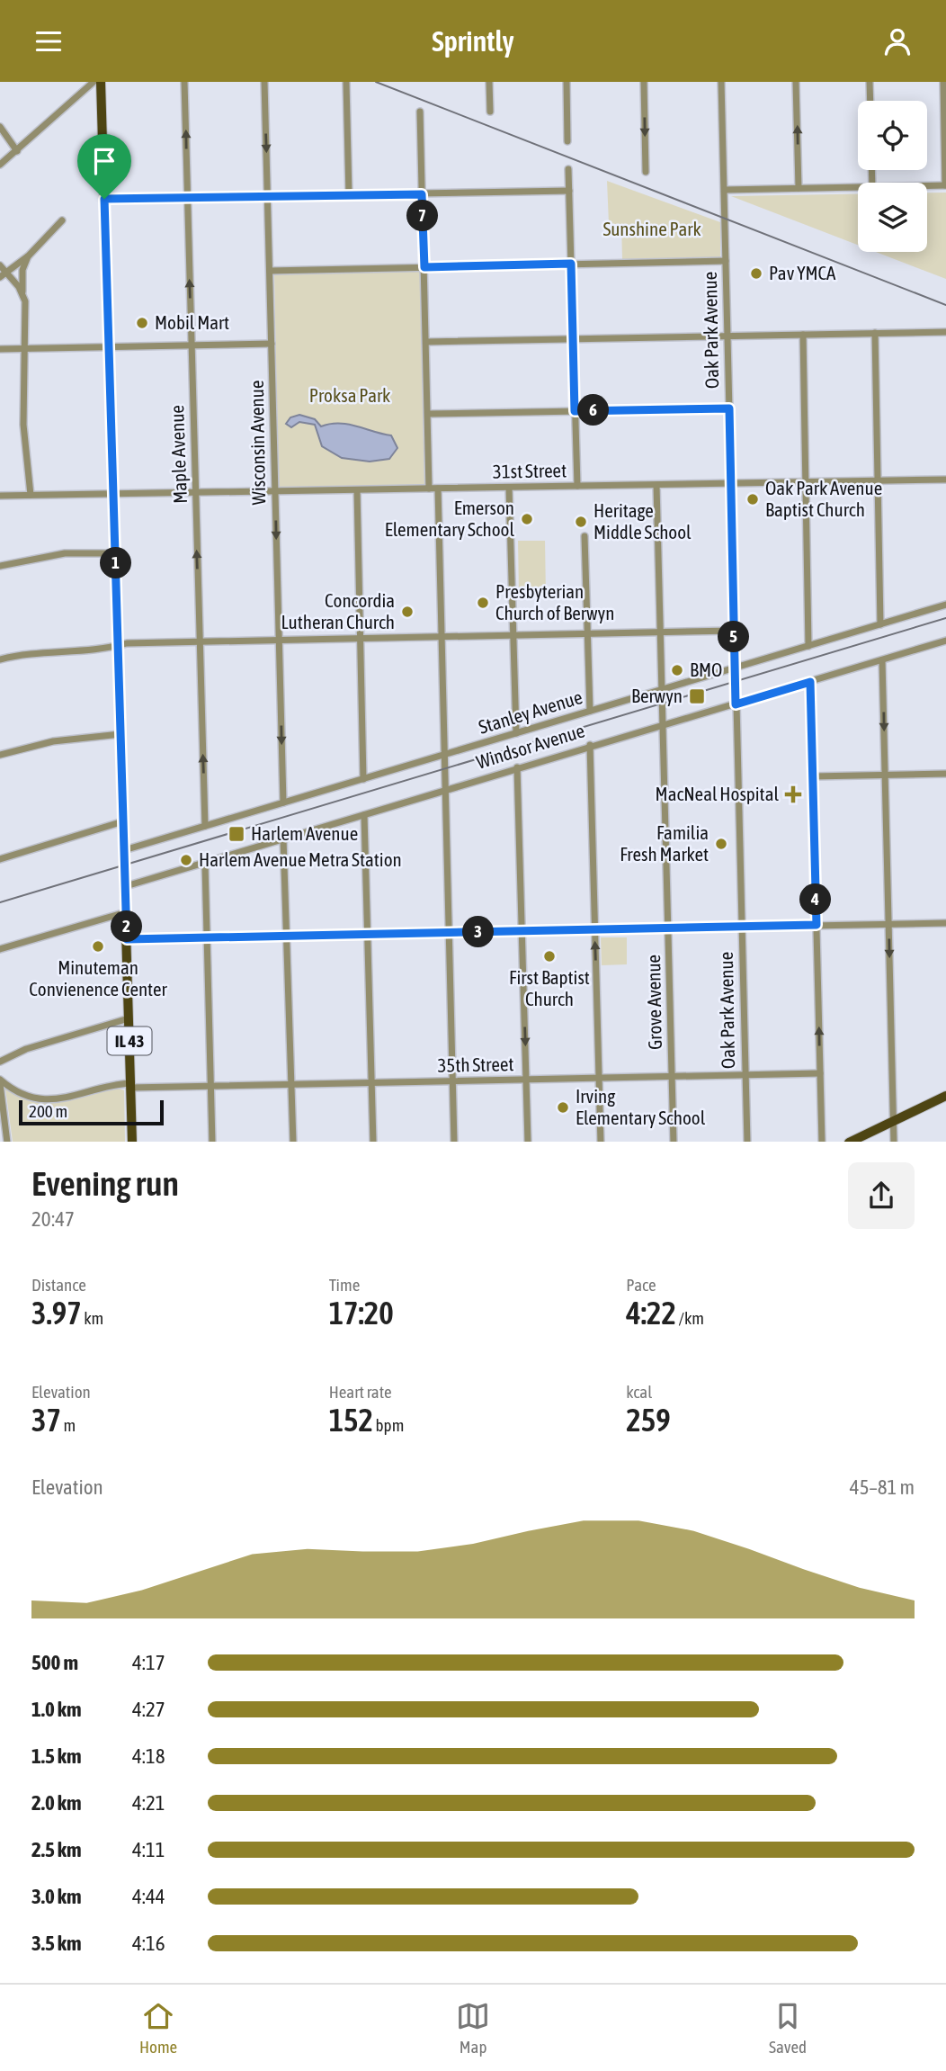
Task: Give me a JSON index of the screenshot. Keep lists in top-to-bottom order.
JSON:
{
  "streets": {
    "main road": ["IL 43"],
    "street": [
      "Oak Park Avenue",
      "Wisconsin Avenue",
      "Maple Avenue",
      "31st Street",
      "Stanley Avenue",
      "Windsor Avenue",
      "Grove Avenue",
      "35th Street"
    ]
  },
  "crossings": [
    ["Oak Park Avenue", "31st Street"],
    ["Oak Park Avenue", "Stanley Avenue"],
    ["Oak Park Avenue", "Windsor Avenue"],
    ["Oak Park Avenue", "35th Street"],
    ["Wisconsin Avenue", "31st Street"],
    ["Wisconsin Avenue", "Stanley Avenue"],
    ["Maple Avenue", "31st Street"],
    ["Maple Avenue", "Stanley Avenue"],
    ["31st Street", "Grove Avenue"],
    ["31st Street", "IL 43"],
    ["Stanley Avenue", "Grove Avenue"],
    ["Stanley Avenue", "IL 43"],
    ["Windsor Avenue", "Grove Avenue"],
    ["Windsor Avenue", "IL 43"],
    ["Grove Avenue", "35th Street"],
    ["IL 43", "35th Street"]
  ],
  "one_way": ["Wisconsin Avenue", "Maple Avenue"],
  "parks": ["Sunshine Park", "Proksa Park"],
  "places": {
    "other": [
      "Pav YMCA",
      "Mobil Mart",
      "Oak Park Avenue Baptist Church",
      "Emerson Elementary School",
      "Heritage Middle School",
      "Presbyterian Church of Berwyn",
      "Concordia Lutheran Church",
      "BMO",
      "Familia Fresh Market",
      "Harlem Avenue Metra Station",
      "Minuteman Convienence Center",
      "First Baptist Church",
      "Irving Elementary School"
    ],
    "transit": ["Berwyn", "Harlem Avenue"],
    "health": ["MacNeal Hospital"]
  },
  "scale_bar": "200 m",
  "page": {
    "header": "Sprintly",
    "pins": [
      "7",
      "6",
      "1",
      "5",
      "4",
      "2",
      "3"
    ],
    "scale": "200 m",
    "heading": ["Evening run", "20:47"],
    "stats": [
      ["Distance", "3.97 km"],
      ["Time", "17:20"],
      ["Pace", "4:22 /km"],
      ["Elevation", "37 m"],
      ["Heart rate", "152 bpm"],
      ["kcal", "259"]
    ],
    "chart": ["Elevation", "45–81 m"],
    "list": [
      {
        "name": "500 m",
        "note": "4:17"
      },
      {
        "name": "1.0 km",
        "note": "4:27"
      },
      {
        "name": "1.5 km",
        "note": "4:18"
      },
      {
        "name": "2.0 km",
        "note": "4:21"
      },
      {
        "name": "2.5 km",
        "note": "4:11"
      },
      {
        "name": "3.0 km",
        "note": "4:44"
      },
      {
        "name": "3.5 km",
        "note": "4:16"
      }
    ],
    "tabs": ["Home", "Map", "Saved"]
  }
}
